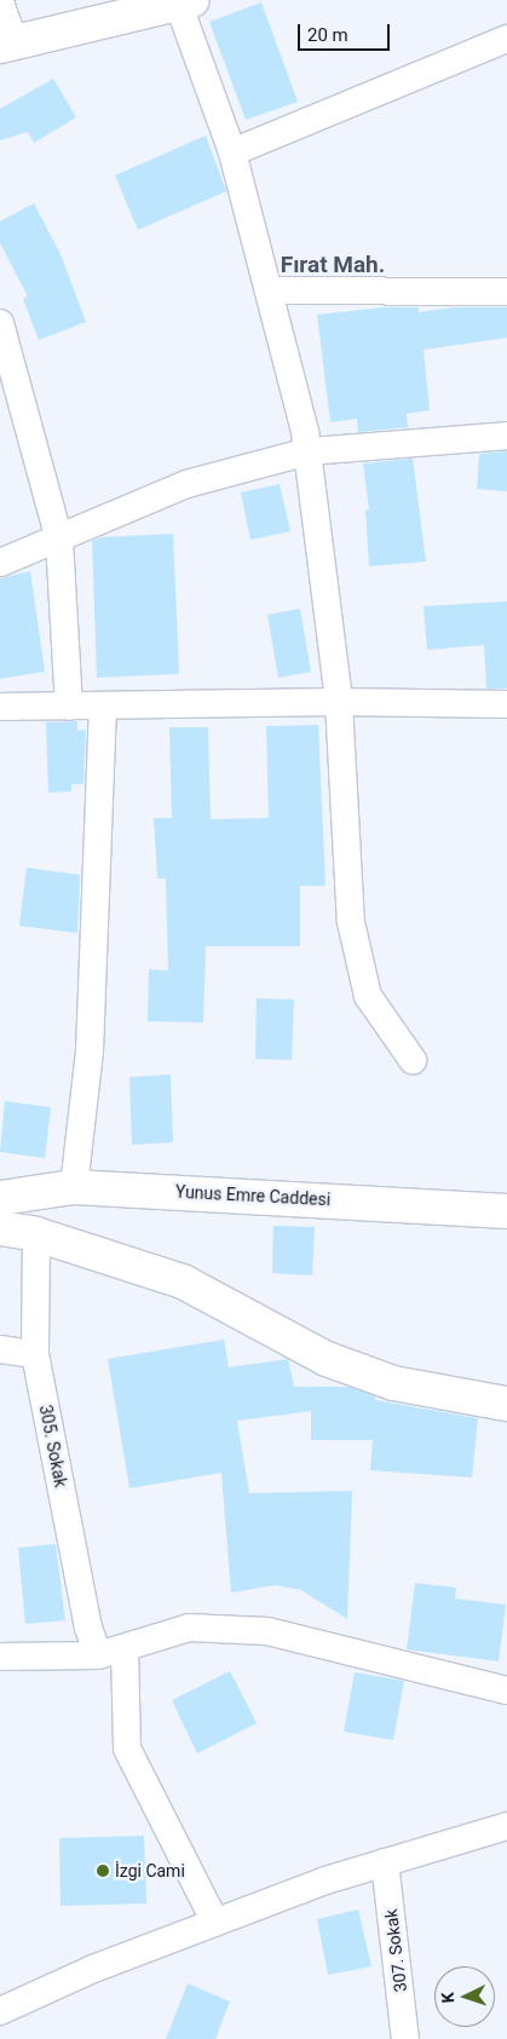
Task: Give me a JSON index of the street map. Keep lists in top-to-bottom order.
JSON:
{
  "streets": {
    "street": ["Yunus Emre Caddesi", "305. Sokak", "307. Sokak"]
  },
  "districts": ["Fırat Mah."],
  "places": ["İzgi Cami"],
  "scale_bar": "20 m",
  "north": "left"
}
